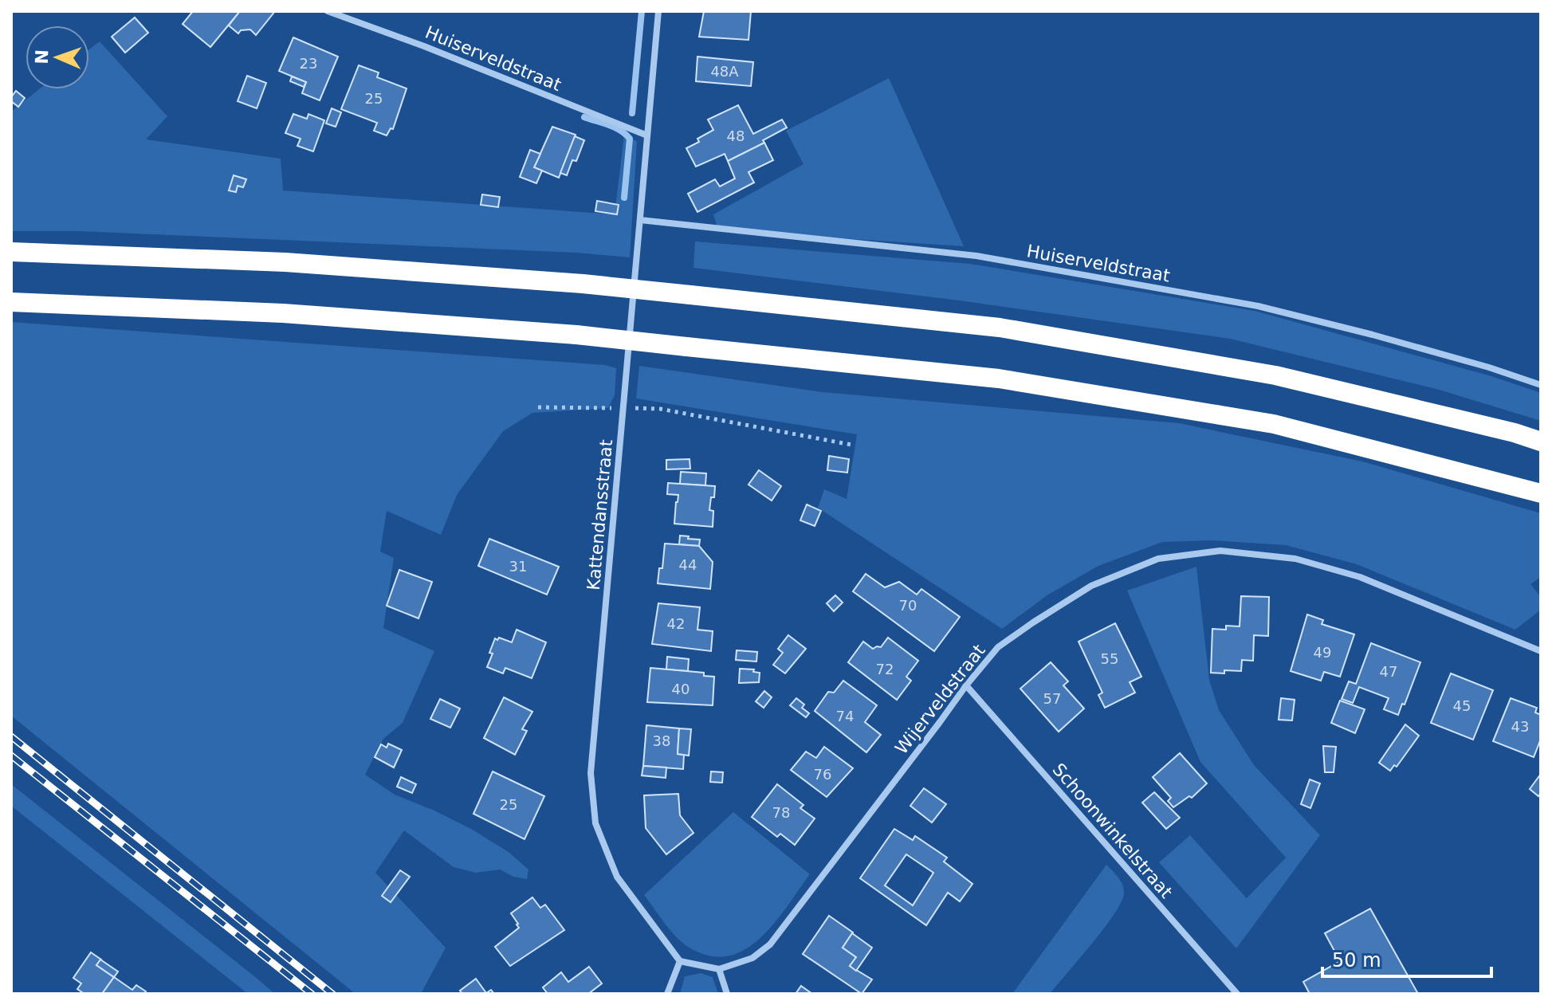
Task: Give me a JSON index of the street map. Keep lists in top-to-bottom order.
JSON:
{
  "streets": {
    "street": [
      "Huiserveldstraat",
      "Kattendansstraat",
      "Wijerveldstraat",
      "Schoonwinkelstraat"
    ]
  },
  "crossings": [
    ["Huiserveldstraat", "Kattendansstraat"],
    ["Kattendansstraat", "Wijerveldstraat"],
    ["Wijerveldstraat", "Schoonwinkelstraat"]
  ],
  "house_numbers": [
    "23",
    "48A",
    "25",
    "48",
    "44",
    "31",
    "70",
    "42",
    "49",
    "55",
    "72",
    "47",
    "40",
    "57",
    "45",
    "74",
    "43",
    "38",
    "76",
    "25",
    "78"
  ],
  "scale_bar": "50 m",
  "north": "left"
}
